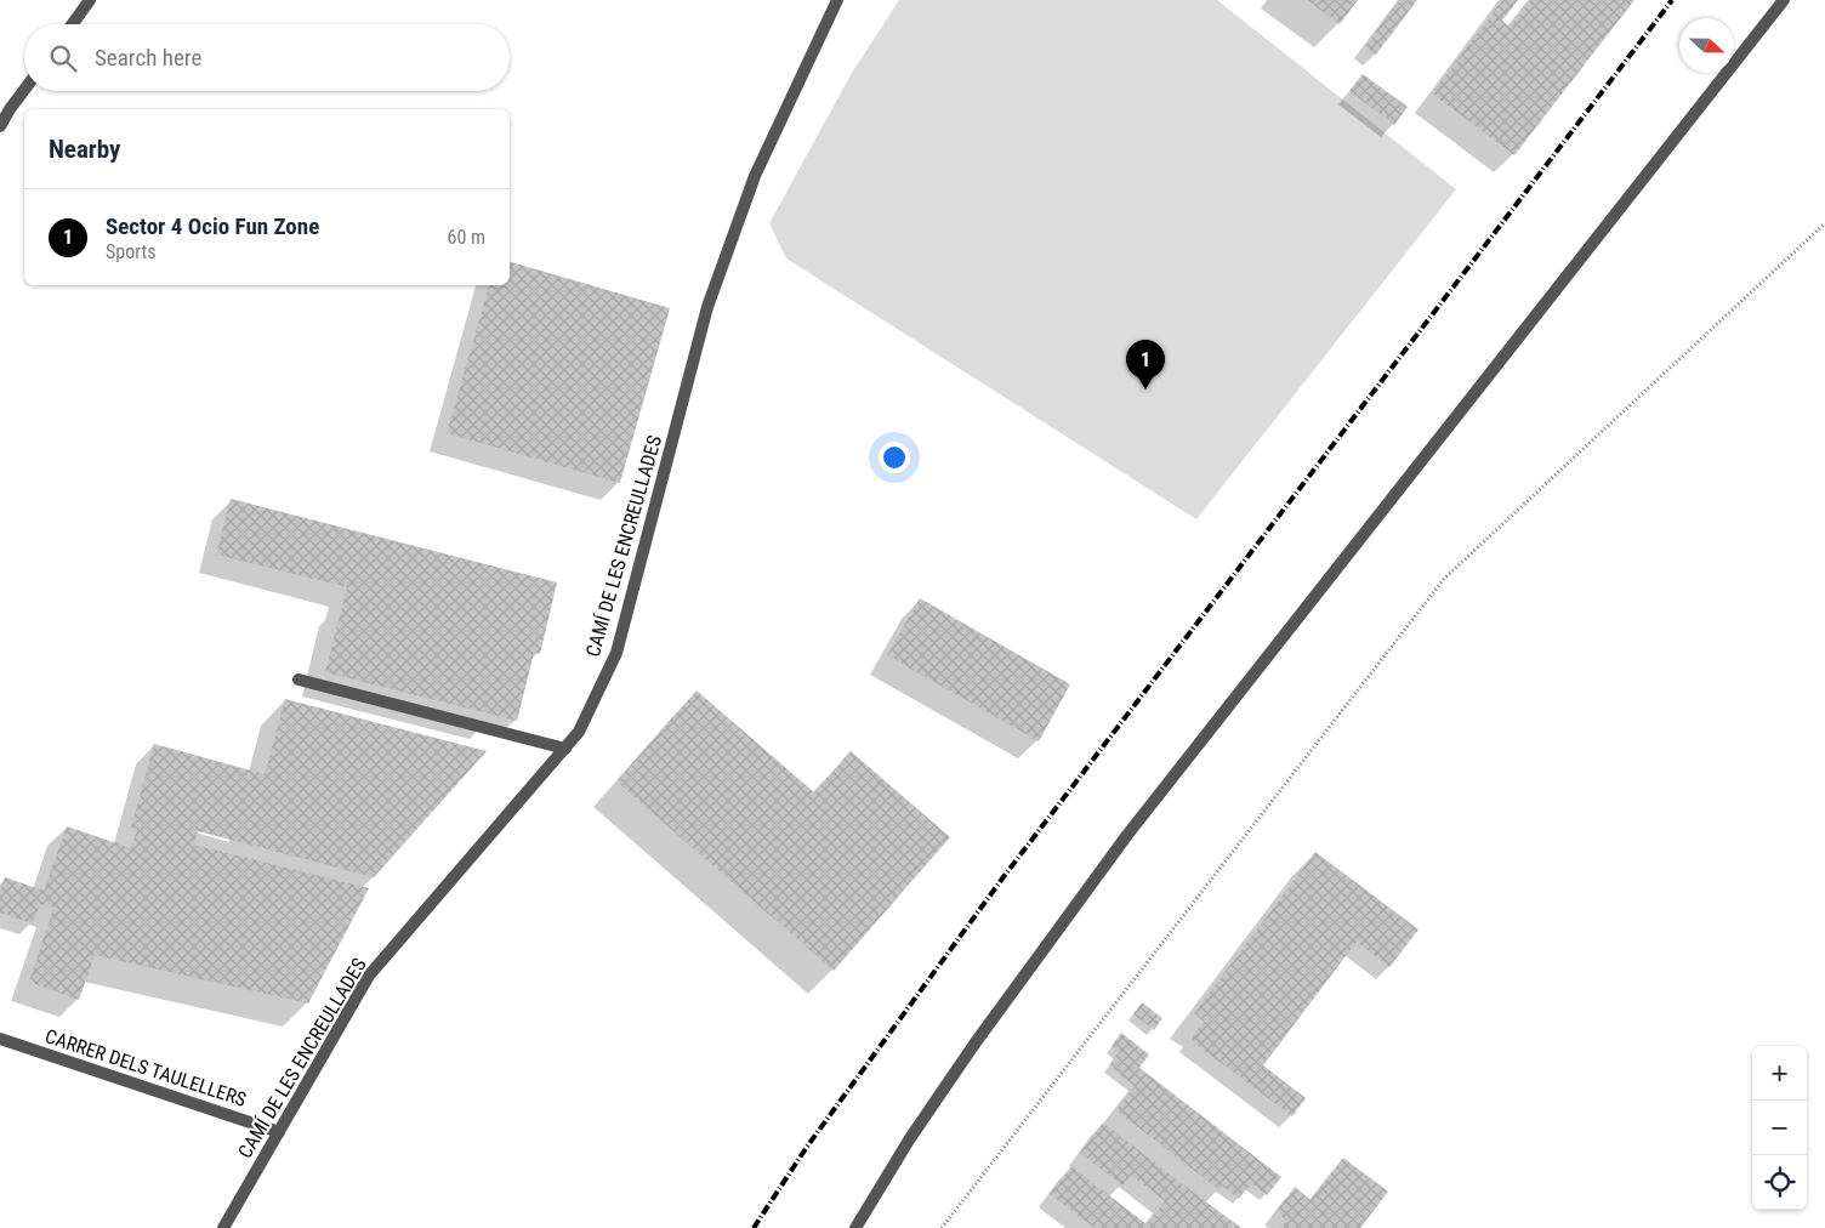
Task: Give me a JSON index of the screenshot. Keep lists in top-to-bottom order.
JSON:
{
  "streets": {
    "street": ["CAMÍ DE LES ENCREULLADES", "CARRER DELS TAULELLERS"]
  },
  "crossings": [
    ["CAMÍ DE LES ENCREULLADES", "CARRER DELS TAULELLERS"]
  ],
  "north": "right",
  "page": {
    "search": "Search here",
    "heading": "Nearby",
    "list": [
      {
        "mark": "1",
        "name": "Sector 4 Ocio Fun Zone",
        "note": "Sports",
        "value": "60 m"
      }
    ],
    "pins": "1",
    "map_buttons": ["+", "−"]
  }
}
